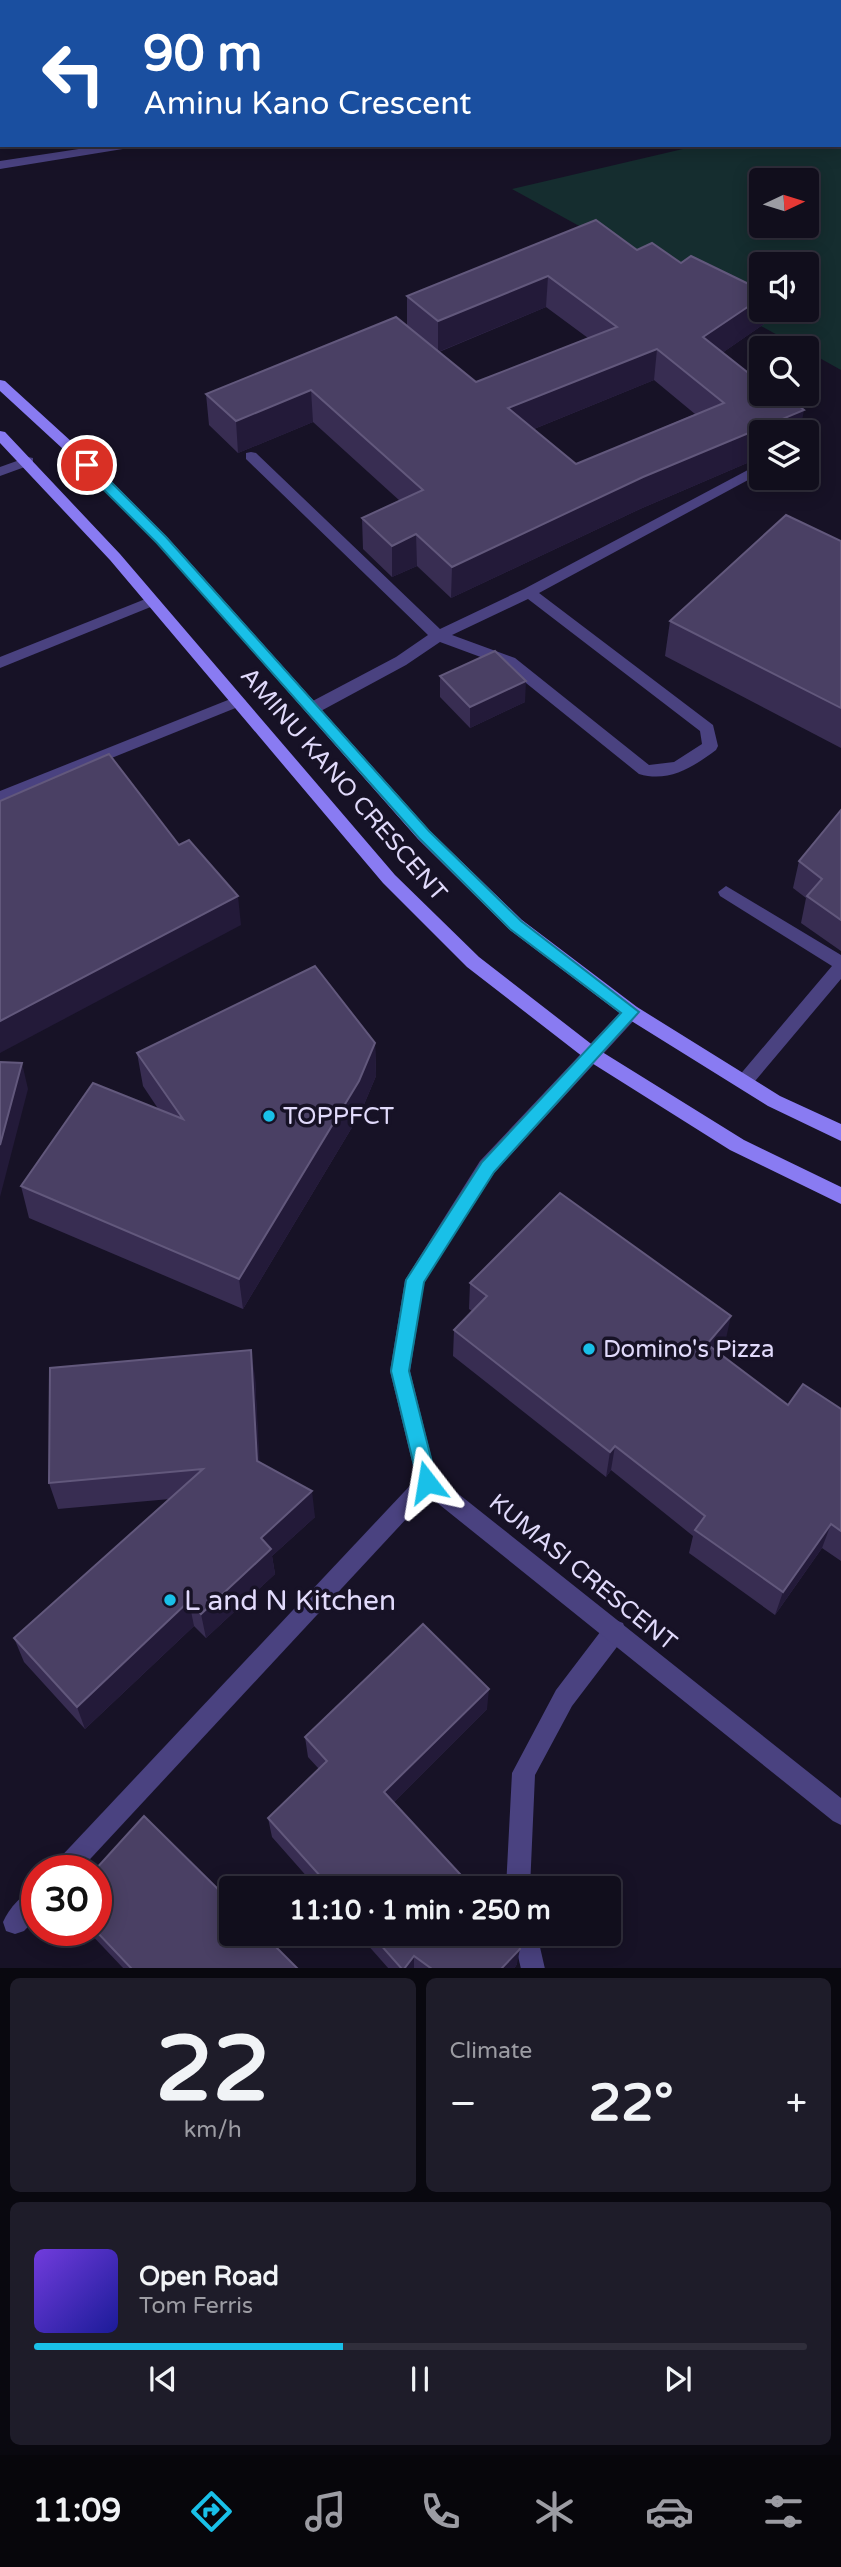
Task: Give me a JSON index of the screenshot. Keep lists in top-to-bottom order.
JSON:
{
  "streets": {
    "street": ["AMINU KANO CRESCENT", "KUMASI CRESCENT"]
  },
  "places": ["TOPPFCT", "Domino's Pizza", "L and N Kitchen"],
  "north": "right",
  "page": {
    "turn": ["90 m", "Aminu Kano Crescent"],
    "limit": "30",
    "trip": "11:10 · 1 min · 250 m",
    "tile": [
      ["22", "km/h"],
      "Climate"
    ],
    "heat": ["−", "22°", "+"],
    "song": ["Open Road", "Tom Ferris"],
    "tabs": "11:09"
  }
}
